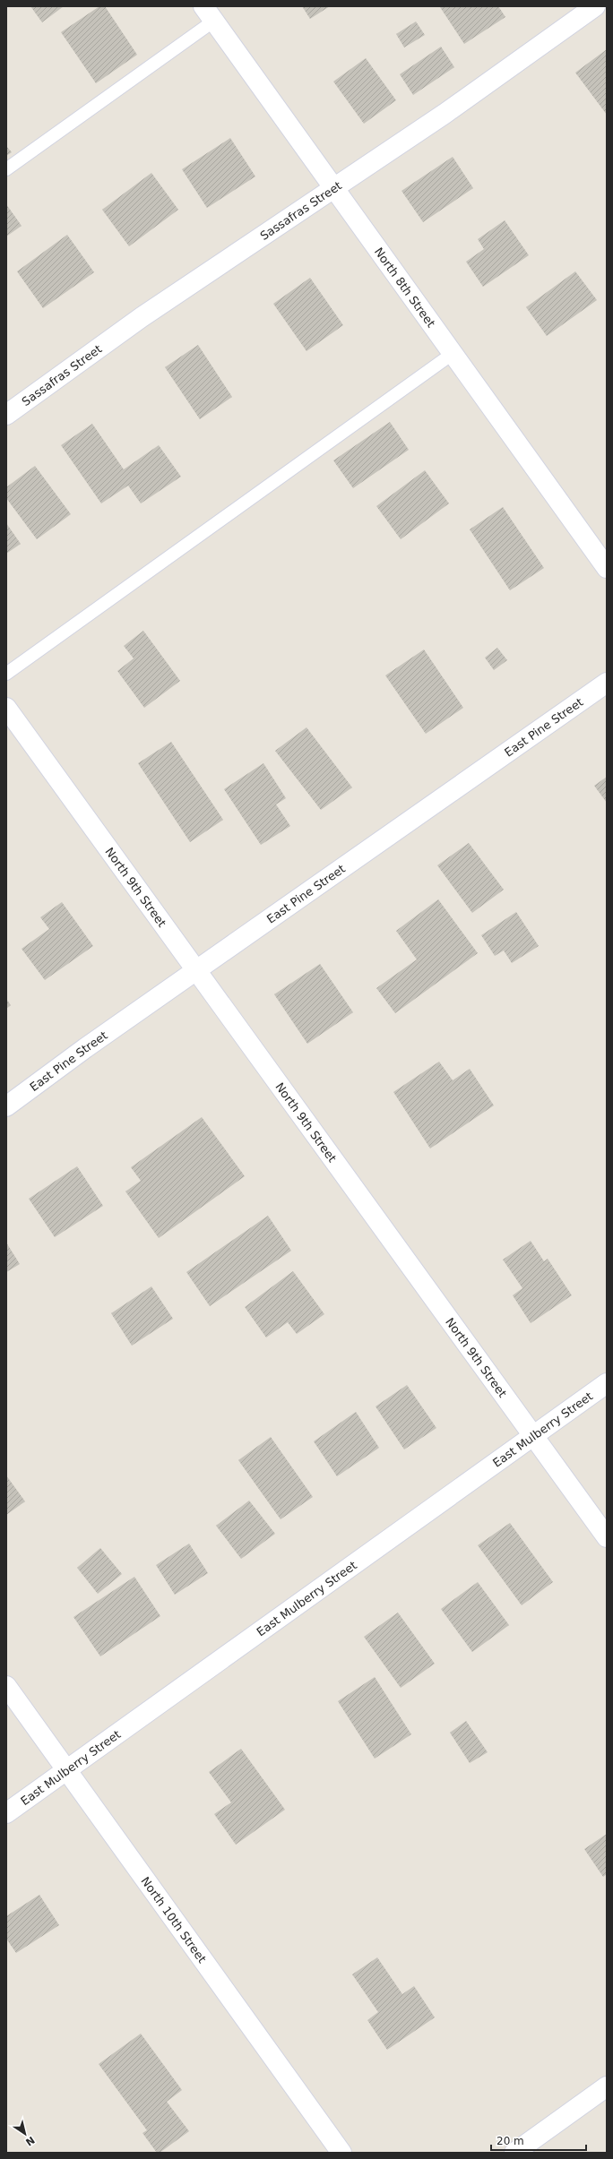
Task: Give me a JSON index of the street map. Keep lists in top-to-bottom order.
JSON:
{
  "streets": {
    "street": [
      "Sassafras Street",
      "North 8th Street",
      "East Pine Street",
      "North 9th Street",
      "East Mulberry Street",
      "North 10th Street"
    ]
  },
  "crossings": [
    ["Sassafras Street", "North 8th Street"],
    ["East Pine Street", "North 9th Street"],
    ["North 9th Street", "East Mulberry Street"],
    ["East Mulberry Street", "North 10th Street"]
  ],
  "scale_bar": "20 m",
  "north": "bottom right"
}
